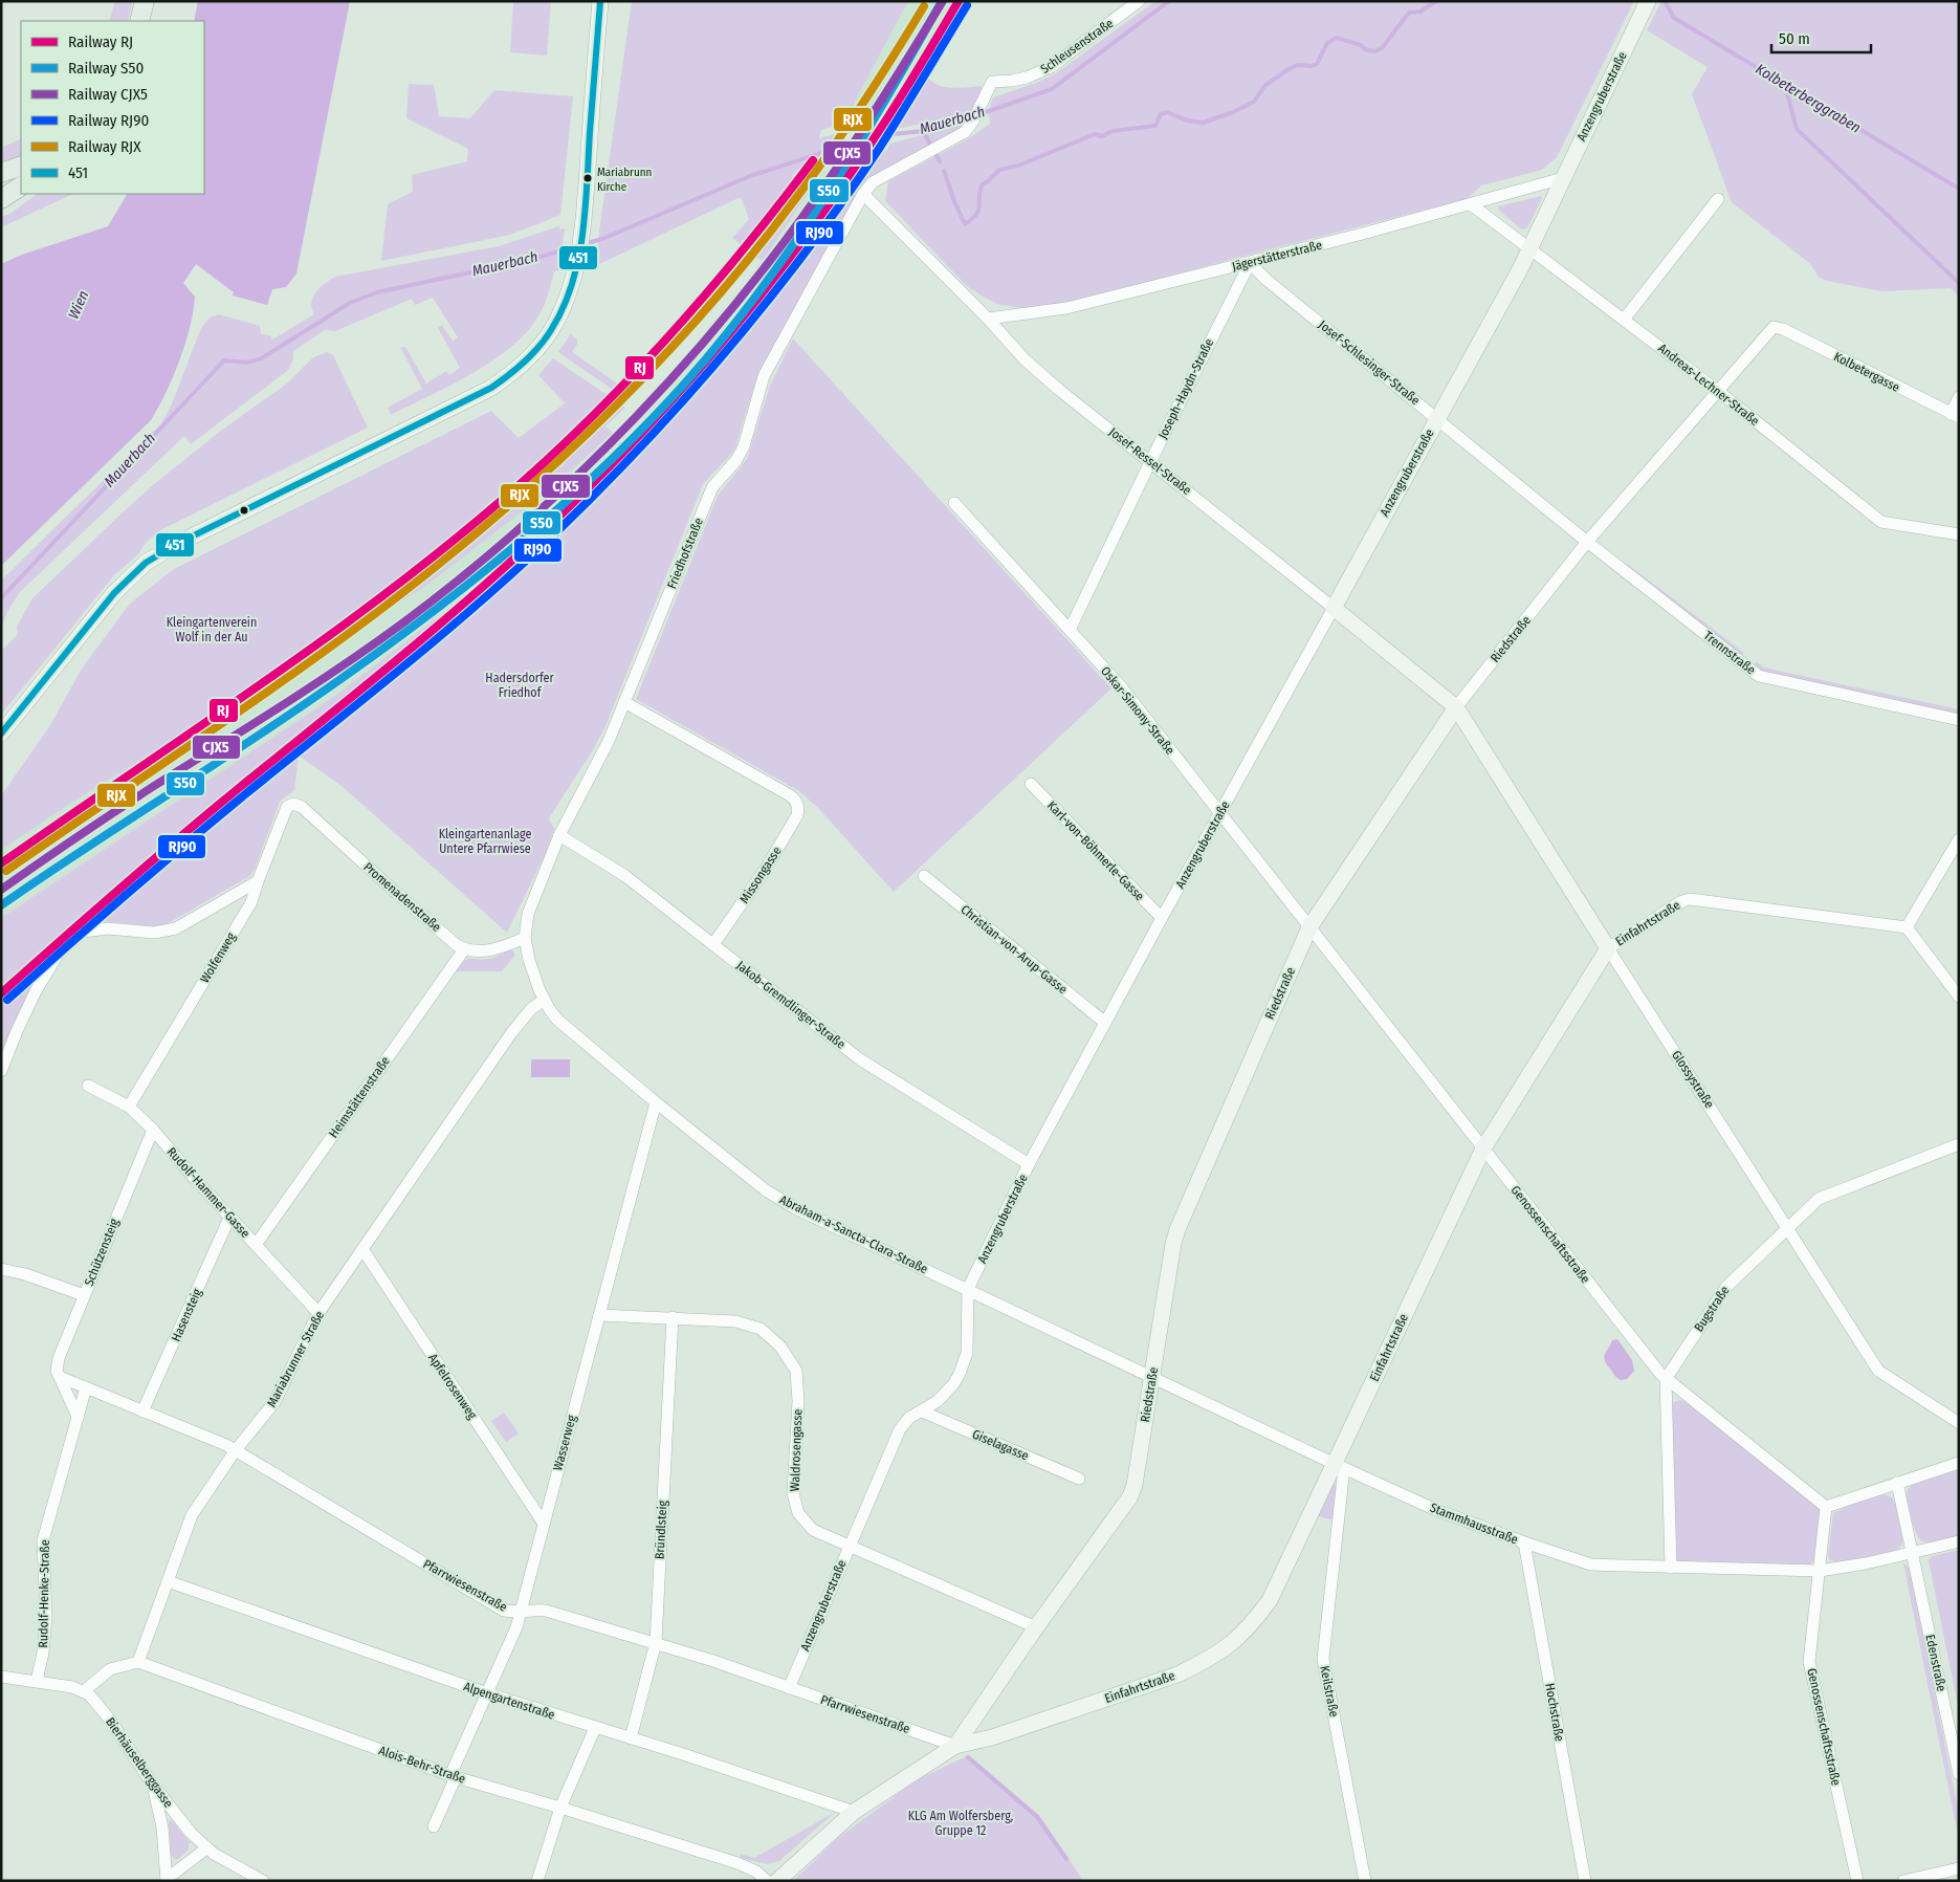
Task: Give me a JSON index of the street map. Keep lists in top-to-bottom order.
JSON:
{
  "streets": {
    "street": [
      "Schleusenstraße",
      "Anzengruberstraße",
      "Jägerstätterstraße",
      "Josef-Schlesinger-Straße",
      "Kolbetergasse",
      "Andreas-Lechner-Straße",
      "Joseph-Haydn-Straße",
      "Josef-Ressel-Straße",
      "Friedhofstraße",
      "Riedstraße",
      "Trennstraße",
      "Oskar-Simony-Straße",
      "Karl-von-Böhmerle-Gasse",
      "Missongasse",
      "Promenadenstraße",
      "Einfahrtstraße",
      "Christian-von-Arup-Gasse",
      "Wolfenweg",
      "Jakob-Gremdlinger-Straße",
      "Glossystraße",
      "Heimstättenstraße",
      "Rudolf-Hammer-Gasse",
      "Abraham-a-Sancta-Clara-Straße",
      "Genossenschaftsstraße",
      "Schützensteig",
      "Bugstraße",
      "Hasensteig",
      "Mariabrunner Straße",
      "Apfelrosenweg",
      "Wasserweg",
      "Giselagasse",
      "Waldrosengasse",
      "Stammhausstraße",
      "Bründlsteig",
      "Pfarrwiesenstraße",
      "Rudolf-Henke-Straße",
      "Edenstraße",
      "Keilstraße",
      "Alpengartenstraße",
      "Hochstraße",
      "Bierhäuselberggasse",
      "Alois-Behr-Straße"
    ]
  },
  "crossings": [
    ["Schleusenstraße", "Friedhofstraße"],
    ["Anzengruberstraße", "Jägerstätterstraße"],
    ["Anzengruberstraße", "Josef-Schlesinger-Straße"],
    ["Anzengruberstraße", "Andreas-Lechner-Straße"],
    ["Anzengruberstraße", "Josef-Ressel-Straße"],
    ["Anzengruberstraße", "Oskar-Simony-Straße"],
    ["Anzengruberstraße", "Karl-von-Böhmerle-Gasse"],
    ["Anzengruberstraße", "Christian-von-Arup-Gasse"],
    ["Anzengruberstraße", "Jakob-Gremdlinger-Straße"],
    ["Anzengruberstraße", "Abraham-a-Sancta-Clara-Straße"],
    ["Anzengruberstraße", "Giselagasse"],
    ["Anzengruberstraße", "Waldrosengasse"],
    ["Anzengruberstraße", "Pfarrwiesenstraße"],
    ["Jägerstätterstraße", "Josef-Schlesinger-Straße"],
    ["Jägerstätterstraße", "Andreas-Lechner-Straße"],
    ["Jägerstätterstraße", "Joseph-Haydn-Straße"],
    ["Jägerstätterstraße", "Josef-Ressel-Straße"],
    ["Josef-Schlesinger-Straße", "Joseph-Haydn-Straße"],
    ["Josef-Schlesinger-Straße", "Riedstraße"],
    ["Josef-Schlesinger-Straße", "Trennstraße"],
    ["Kolbetergasse", "Riedstraße"],
    ["Andreas-Lechner-Straße", "Riedstraße"],
    ["Joseph-Haydn-Straße", "Josef-Ressel-Straße"],
    ["Joseph-Haydn-Straße", "Oskar-Simony-Straße"],
    ["Josef-Ressel-Straße", "Friedhofstraße"],
    ["Josef-Ressel-Straße", "Riedstraße"],
    ["Josef-Ressel-Straße", "Glossystraße"],
    ["Friedhofstraße", "Missongasse"],
    ["Friedhofstraße", "Jakob-Gremdlinger-Straße"],
    ["Friedhofstraße", "Abraham-a-Sancta-Clara-Straße"],
    ["Riedstraße", "Trennstraße"],
    ["Riedstraße", "Oskar-Simony-Straße"],
    ["Riedstraße", "Einfahrtstraße"],
    ["Riedstraße", "Glossystraße"],
    ["Riedstraße", "Abraham-a-Sancta-Clara-Straße"],
    ["Riedstraße", "Genossenschaftsstraße"],
    ["Riedstraße", "Waldrosengasse"],
    ["Riedstraße", "Stammhausstraße"],
    ["Riedstraße", "Pfarrwiesenstraße"],
    ["Oskar-Simony-Straße", "Genossenschaftsstraße"],
    ["Missongasse", "Jakob-Gremdlinger-Straße"],
    ["Promenadenstraße", "Wolfenweg"],
    ["Promenadenstraße", "Heimstättenstraße"],
    ["Einfahrtstraße", "Glossystraße"],
    ["Einfahrtstraße", "Genossenschaftsstraße"],
    ["Einfahrtstraße", "Stammhausstraße"],
    ["Einfahrtstraße", "Pfarrwiesenstraße"],
    ["Einfahrtstraße", "Keilstraße"],
    ["Einfahrtstraße", "Alpengartenstraße"],
    ["Wolfenweg", "Rudolf-Hammer-Gasse"],
    ["Glossystraße", "Bugstraße"],
    ["Heimstättenstraße", "Rudolf-Hammer-Gasse"],
    ["Rudolf-Hammer-Gasse", "Schützensteig"],
    ["Rudolf-Hammer-Gasse", "Hasensteig"],
    ["Rudolf-Hammer-Gasse", "Mariabrunner Straße"],
    ["Abraham-a-Sancta-Clara-Straße", "Mariabrunner Straße"],
    ["Abraham-a-Sancta-Clara-Straße", "Wasserweg"],
    ["Abraham-a-Sancta-Clara-Straße", "Stammhausstraße"],
    ["Genossenschaftsstraße", "Bugstraße"],
    ["Genossenschaftsstraße", "Stammhausstraße"],
    ["Schützensteig", "Pfarrwiesenstraße"],
    ["Hasensteig", "Pfarrwiesenstraße"],
    ["Mariabrunner Straße", "Apfelrosenweg"],
    ["Mariabrunner Straße", "Pfarrwiesenstraße"],
    ["Mariabrunner Straße", "Alpengartenstraße"],
    ["Mariabrunner Straße", "Alois-Behr-Straße"],
    ["Apfelrosenweg", "Wasserweg"],
    ["Wasserweg", "Waldrosengasse"],
    ["Wasserweg", "Pfarrwiesenstraße"],
    ["Wasserweg", "Alpengartenstraße"],
    ["Wasserweg", "Alois-Behr-Straße"],
    ["Waldrosengasse", "Bründlsteig"],
    ["Stammhausstraße", "Edenstraße"],
    ["Stammhausstraße", "Keilstraße"],
    ["Stammhausstraße", "Hochstraße"],
    ["Bründlsteig", "Pfarrwiesenstraße"],
    ["Bründlsteig", "Alpengartenstraße"],
    ["Pfarrwiesenstraße", "Rudolf-Henke-Straße"]
  ],
  "water": ["Kolbeterberggraben", "Mauerbach", "Wien"],
  "parks": [
    "Kleingartenverein Wolf in der Au",
    "Hadersdorfer Friedhof",
    "Kleingartenanlage Untere Pfarrwiese",
    "KLG Am Wolfersberg, Gruppe 12"
  ],
  "places": ["Mariabrunn Kirche"],
  "lines": [
    "rail line RJ",
    "rail line S50",
    "rail line CJX5",
    "transit line 451",
    "rail line RJ90",
    "rail line RJX"
  ],
  "legend": [
    "Railway RJ",
    "Railway S50",
    "Railway CJX5",
    "Railway RJ90",
    "Railway RJX",
    "451"
  ],
  "scale_bar": "50 m"
}
